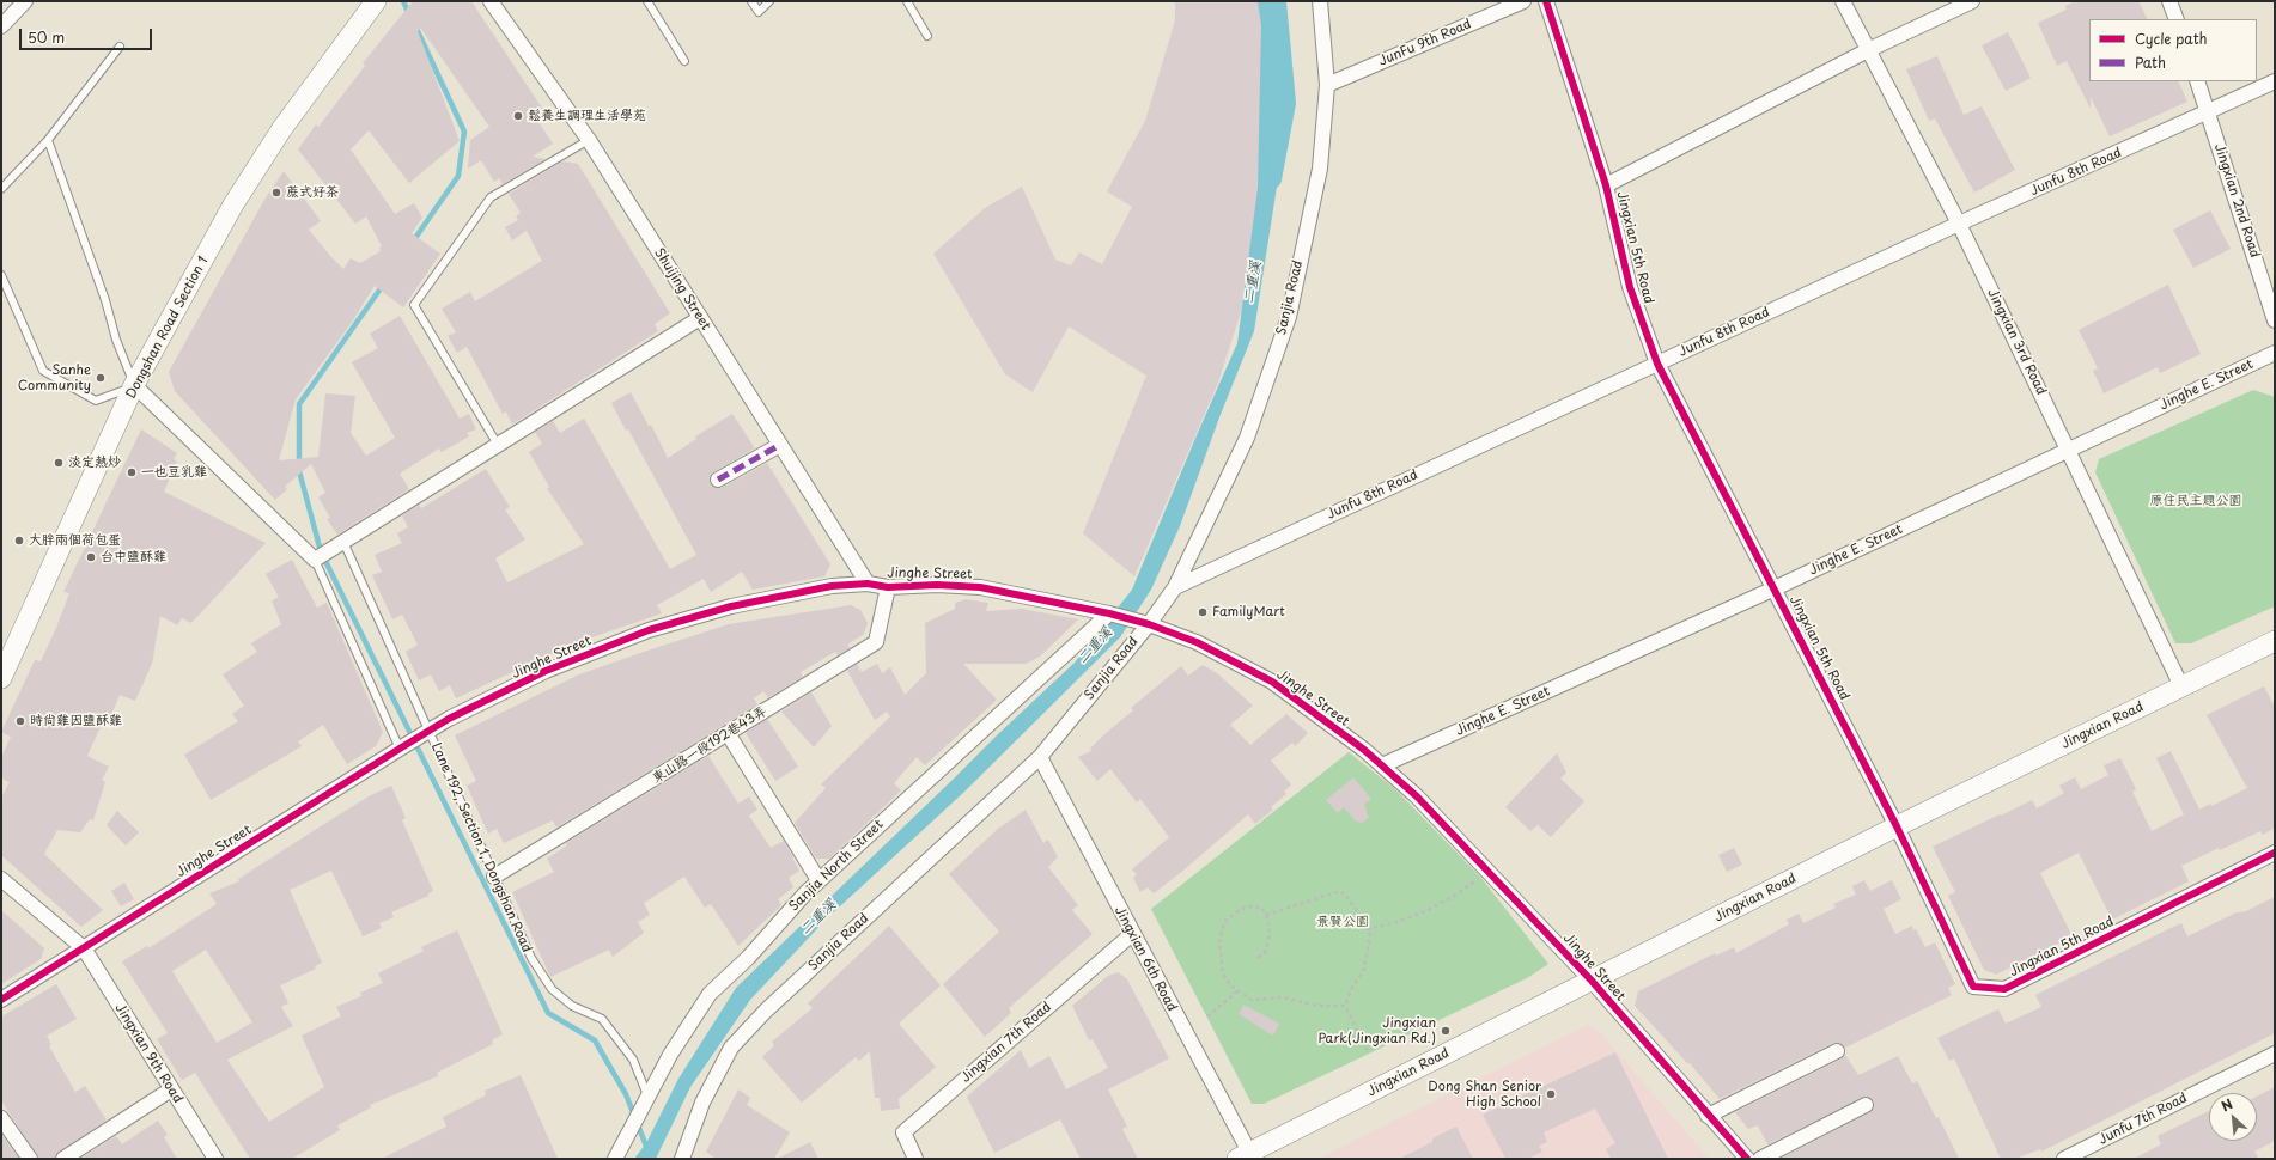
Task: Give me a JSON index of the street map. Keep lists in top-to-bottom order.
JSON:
{
  "streets": {
    "street": [
      "JunFu 9th Road",
      "Junfu 8th Road",
      "Jingxian 2nd Road",
      "Jingxian 5th Road",
      "Shuijing Street",
      "Sanjia Road",
      "Dongshan Road Section 1",
      "Jingxian 3rd Road",
      "Jinghe E. Street",
      "Jinghe Street",
      "Jingxian Road",
      "東山路一段192巷43弄",
      "Sanjia North Street",
      "Jingxian 6th Road",
      "Jingxian 7th Road",
      "Jingxian 9th Road",
      "Junfu 7th Road"
    ],
    "lane": ["Lane 192, Section 1, Dongshan Road"]
  },
  "crossings": [
    ["JunFu 9th Road", "Sanjia Road"],
    ["Junfu 8th Road", "Jingxian 2nd Road"],
    ["Junfu 8th Road", "Jingxian 5th Road"],
    ["Junfu 8th Road", "Sanjia Road"],
    ["Junfu 8th Road", "Jingxian 3rd Road"],
    ["Jingxian 5th Road", "Jinghe E. Street"],
    ["Jingxian 5th Road", "Jingxian Road"],
    ["Shuijing Street", "Jinghe Street"],
    ["Sanjia Road", "Jinghe Street"],
    ["Sanjia Road", "Jingxian 6th Road"],
    ["Jingxian 3rd Road", "Jinghe E. Street"],
    ["Jingxian 3rd Road", "Jingxian Road"],
    ["Jinghe E. Street", "Jinghe Street"],
    ["Jinghe Street", "Jingxian Road"],
    ["Jinghe Street", "東山路一段192巷43弄"],
    ["Jinghe Street", "Lane 192, Section 1, Dongshan Road"],
    ["Jinghe Street", "Sanjia North Street"],
    ["Jinghe Street", "Jingxian 9th Road"],
    ["Jingxian Road", "Jingxian 6th Road"],
    ["東山路一段192巷43弄", "Lane 192, Section 1, Dongshan Road"],
    ["Lane 192, Section 1, Dongshan Road", "Sanjia North Street"],
    ["Jingxian 6th Road", "Jingxian 7th Road"]
  ],
  "water": ["二重溪"],
  "parks": ["原住民主題公園", "景賢公園"],
  "places": [
    "鬆養生調理生活學苑",
    "蔗式好茶",
    "Sanhe Community",
    "淡定熱炒",
    "一也豆乳雞",
    "大胖兩個荷包蛋",
    "台中鹽酥雞",
    "FamilyMart",
    "時尚雞因鹽酥雞",
    "Jingxian Park(Jingxian Rd.)",
    "Dong Shan Senior High School"
  ],
  "legend": ["Cycle path", "Path"],
  "scale_bar": "50 m",
  "north": "top left"
}
